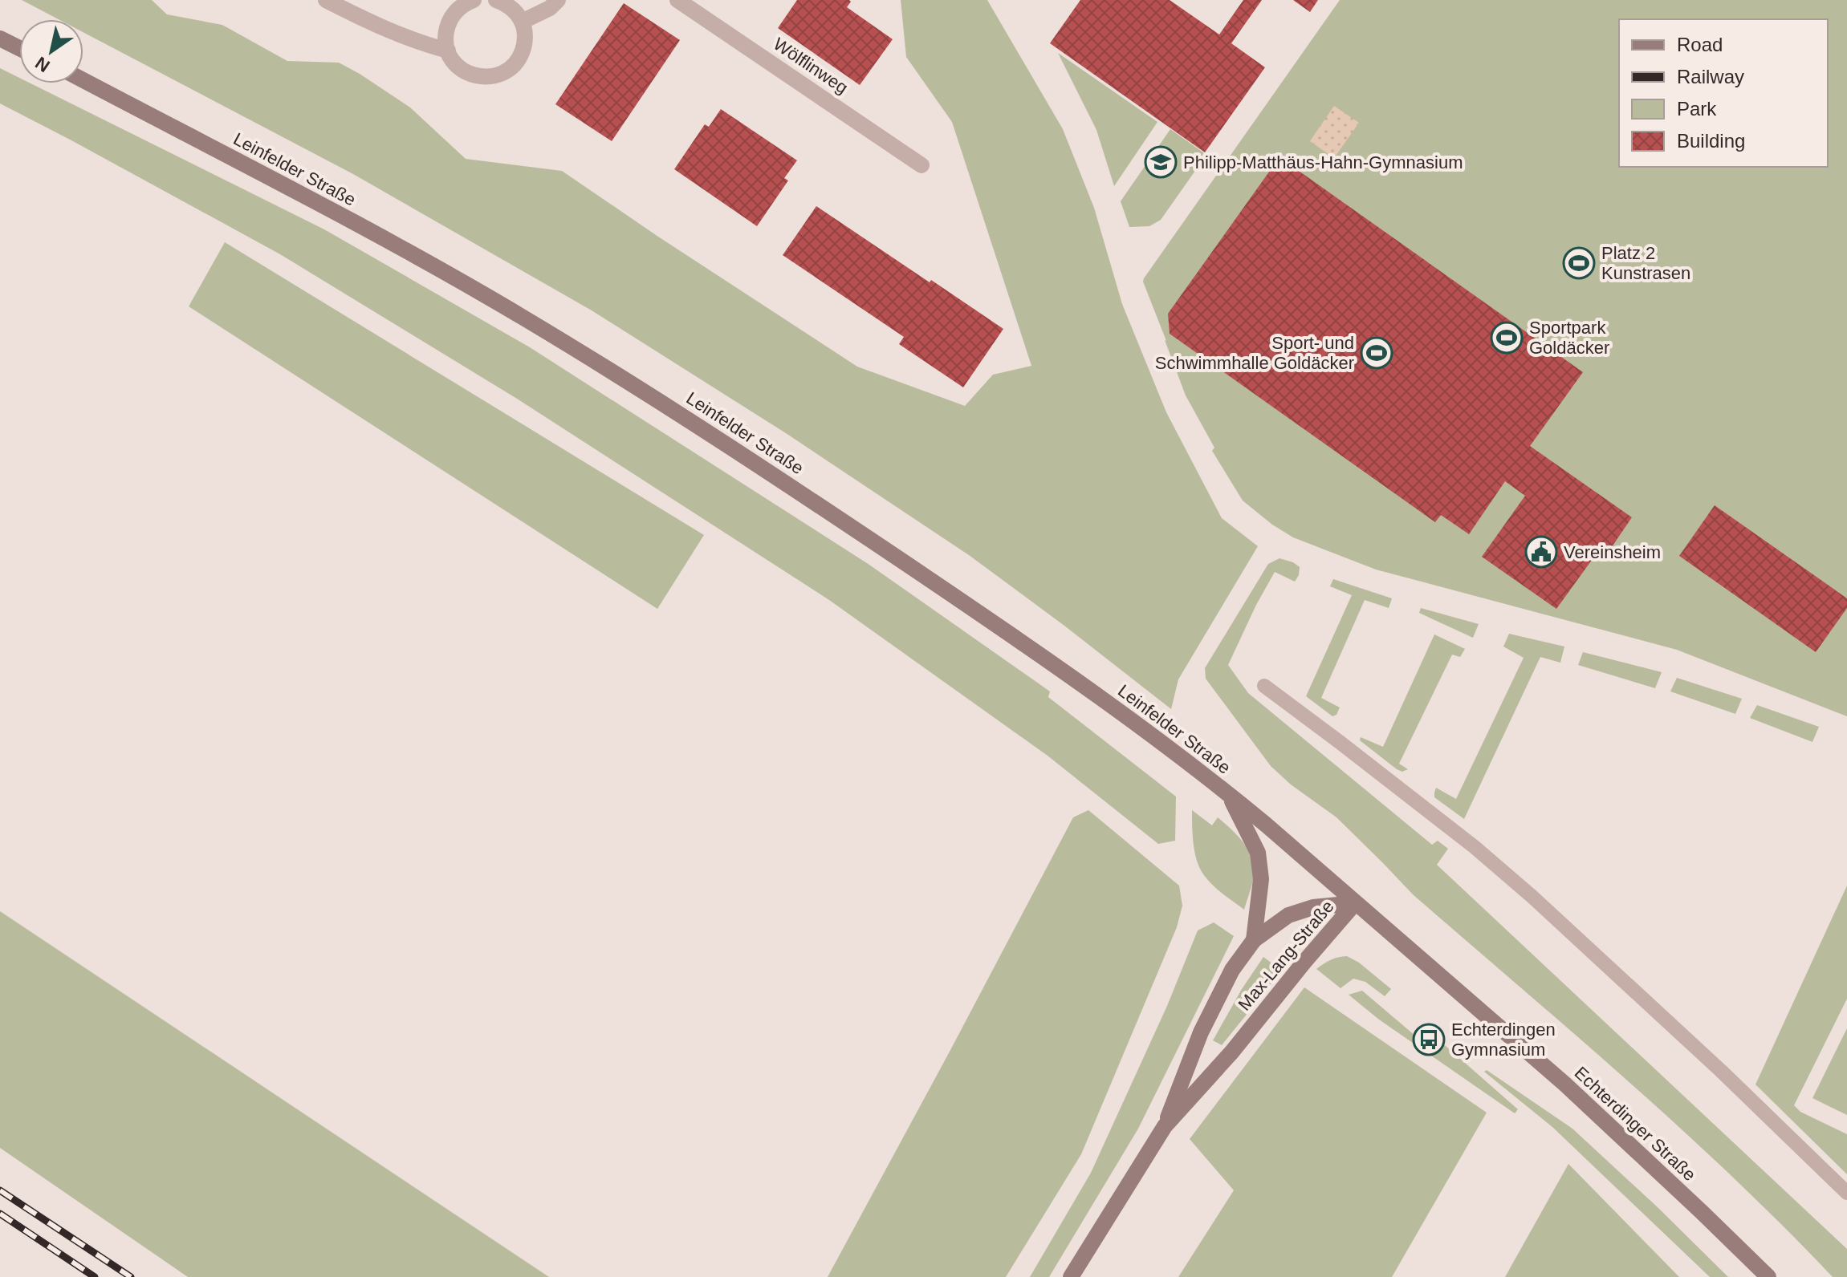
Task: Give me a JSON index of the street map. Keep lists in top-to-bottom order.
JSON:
{
  "streets": {
    "main road": ["Leinfelder Straße", "Max-Lang-Straße", "Echterdinger Straße"],
    "street": ["Wölflinweg"]
  },
  "crossings": [
    ["Leinfelder Straße", "Max-Lang-Straße"],
    ["Leinfelder Straße", "Echterdinger Straße"],
    ["Max-Lang-Straße", "Echterdinger Straße"]
  ],
  "places": {
    "school or university": ["Philipp-Matthäus-Hahn-Gymnasium"],
    "sports": ["Platz 2 Kunstrasen", "Sportpark Goldäcker", "Sport- und Schwimmhalle Goldäcker"],
    "public building": ["Vereinsheim"],
    "bus stop": ["Echterdingen Gymnasium"]
  },
  "legend": [
    "Road",
    "Railway",
    "Park",
    "Building"
  ],
  "north": "bottom left"
}
